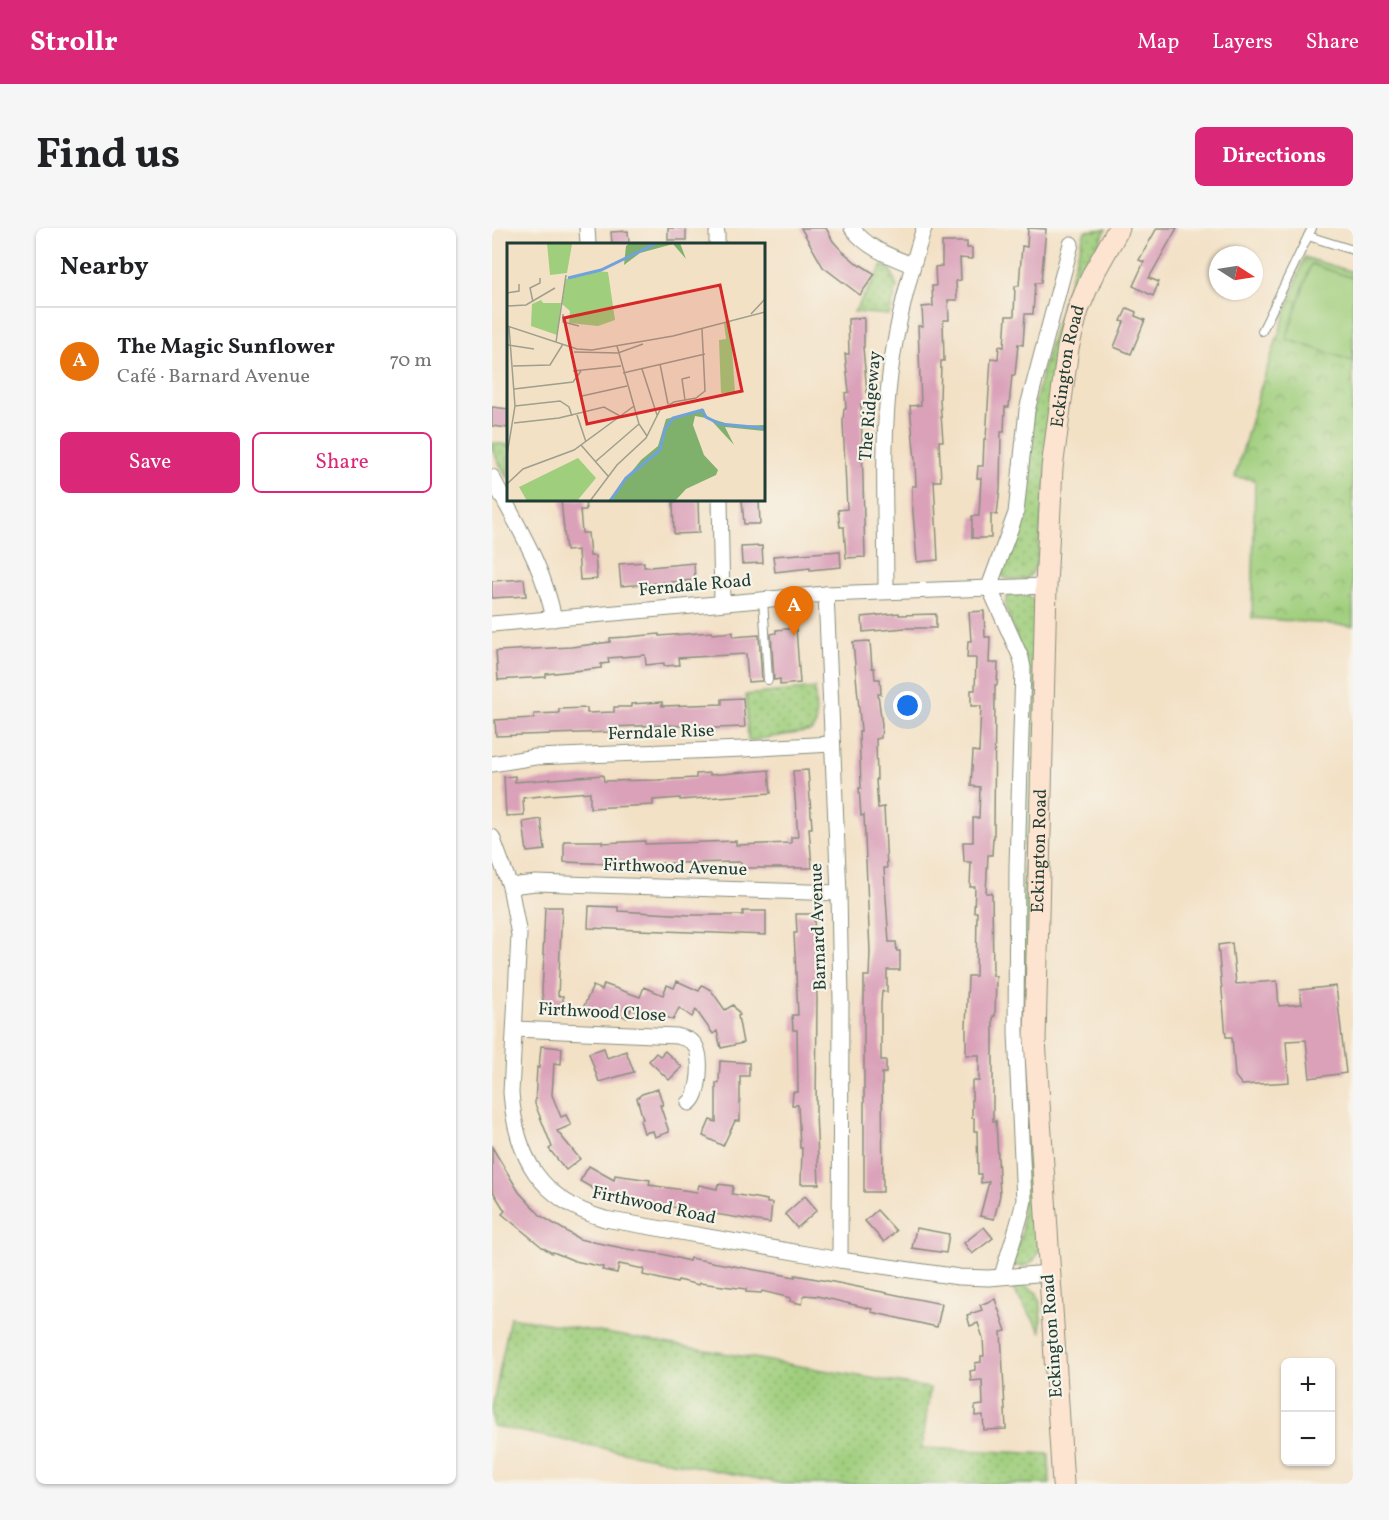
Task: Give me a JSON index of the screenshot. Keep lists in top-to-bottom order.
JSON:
{
  "streets": {
    "main road": ["Eckington Road"],
    "street": [
      "The Ridgeway",
      "Ferndale Road",
      "Ferndale Rise",
      "Firthwood Avenue",
      "Barnard Avenue",
      "Firthwood Close",
      "Firthwood Road"
    ]
  },
  "crossings": [
    ["Eckington Road", "Ferndale Road"],
    ["Eckington Road", "Firthwood Road"],
    ["The Ridgeway", "Ferndale Road"],
    ["Ferndale Road", "Barnard Avenue"],
    ["Ferndale Rise", "Barnard Avenue"],
    ["Firthwood Avenue", "Barnard Avenue"],
    ["Firthwood Avenue", "Firthwood Road"],
    ["Barnard Avenue", "Firthwood Road"],
    ["Firthwood Close", "Firthwood Road"]
  ],
  "north": "right",
  "page": {
    "header": "Strollr",
    "nav": ["Map", "Layers", "Share"],
    "title": "Find us",
    "buttons": [
      "Directions",
      ["Save", "Share"]
    ],
    "heading": "Nearby",
    "list": [
      {
        "mark": "A",
        "name": "The Magic Sunflower",
        "note": "Café · Barnard Avenue",
        "value": "70 m"
      }
    ],
    "pins": "A",
    "map_buttons": ["+", "−"]
  }
}
